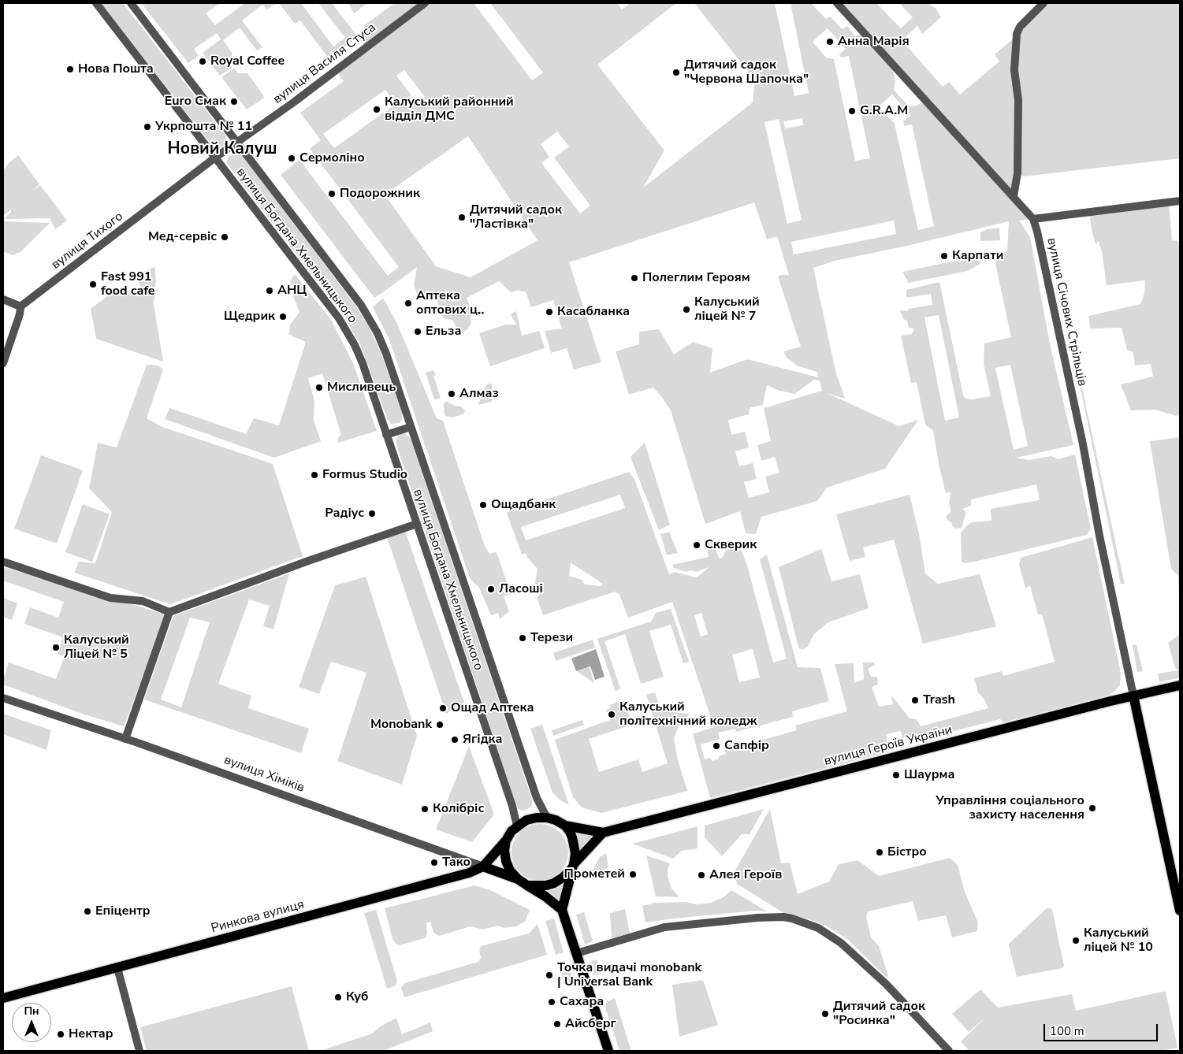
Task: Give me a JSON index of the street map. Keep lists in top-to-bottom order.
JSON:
{
  "streets": {
    "main road": ["вулиця Героїв України", "Ринкова вулиця"],
    "street": [
      "вулиця Василя Стуса",
      "вулиця Тихого",
      "вулиця Богдана Хмельницького",
      "вулиця Січових Стрільців",
      "вулиця Хіміків"
    ]
  },
  "crossings": [
    ["вулиця Василя Стуса", "вулиця Тихого"],
    ["вулиця Василя Стуса", "вулиця Богдана Хмельницького"],
    ["вулиця Тихого", "вулиця Богдана Хмельницького"],
    ["вулиця Богдана Хмельницького", "вулиця Героїв України"],
    ["вулиця Січових Стрільців", "вулиця Героїв України"],
    ["вулиця Хіміків", "Ринкова вулиця"]
  ],
  "districts": ["Новий Калуш"],
  "places": [
    "Анна Марія",
    "Royal Coffee",
    "Нова Пошта",
    "Дитячий садок \"Червона Шапочка\"",
    "Euro Смак",
    "Калуський районний відділ ДМС",
    "G.R.A.M",
    "Укрпошта № 11",
    "Сермоліно",
    "Подорожник",
    "Дитячий садок \"Ластівка\"",
    "Мед-сервіс",
    "Карпати",
    "Полеглим Героям",
    "Fast 991 food cafe",
    "АНЦ",
    "Аптека оптових ц‥",
    "Калуський ліцей № 7",
    "Касабланка",
    "Щедрик",
    "Ельза",
    "Мисливець",
    "Алмаз",
    "Formus Studio",
    "Ощадбанк",
    "Радіус",
    "Скверик",
    "Ласоші",
    "Терези",
    "Калуський Ліцей № 5",
    "Trash",
    "Ощад Аптека",
    "Калуський політехнічний коледж",
    "Monobank",
    "Ягідка",
    "Сапфір",
    "Шаурма",
    "Управління соціального захисту населення",
    "Колібріс",
    "Бістро",
    "Тако",
    "Прометей",
    "Алея Героїв",
    "Епіцентр",
    "Калуський ліцей № 10",
    "Точка видачі monobank | Universal Bank",
    "Куб",
    "Сахара",
    "Дитячий садок \"Росинка\"",
    "Айсберг",
    "Нектар"
  ],
  "scale_bar": "100 m",
  "north": "top"
}
